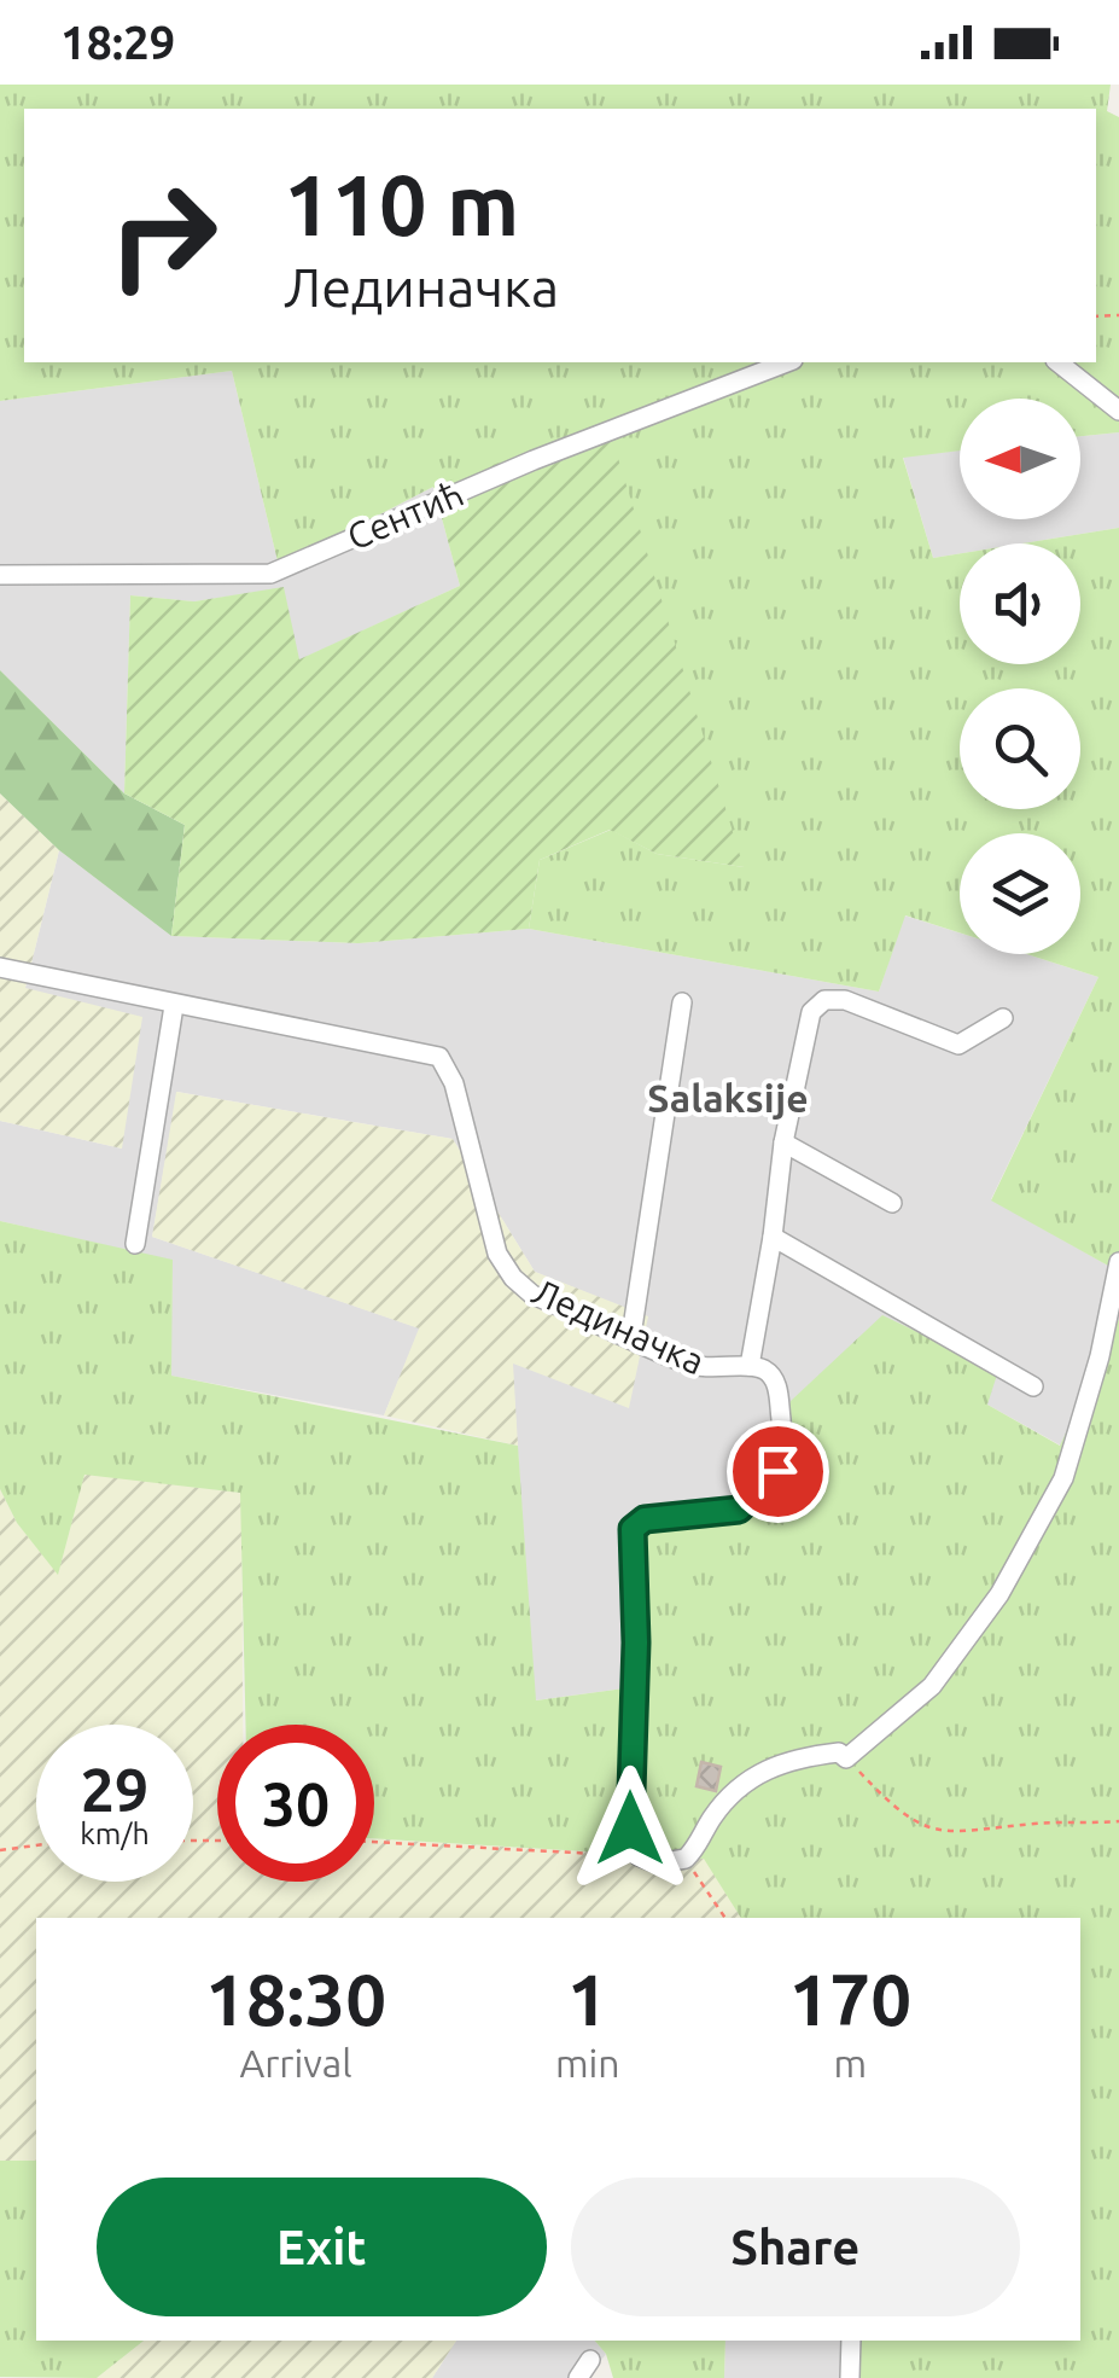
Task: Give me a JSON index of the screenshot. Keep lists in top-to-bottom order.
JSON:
{
  "streets": {
    "street": ["Сентић", "Лединачка"]
  },
  "districts": ["Salaksije"],
  "north": "left",
  "page": {
    "status": "18:29",
    "turn": ["110 m", "Лединачка"],
    "speed": "29 km/h",
    "limit": "30",
    "eta": [
      "18:30",
      "Arrival",
      "1",
      "min",
      "170",
      "m"
    ],
    "buttons": ["Exit", "Share"]
  }
}
